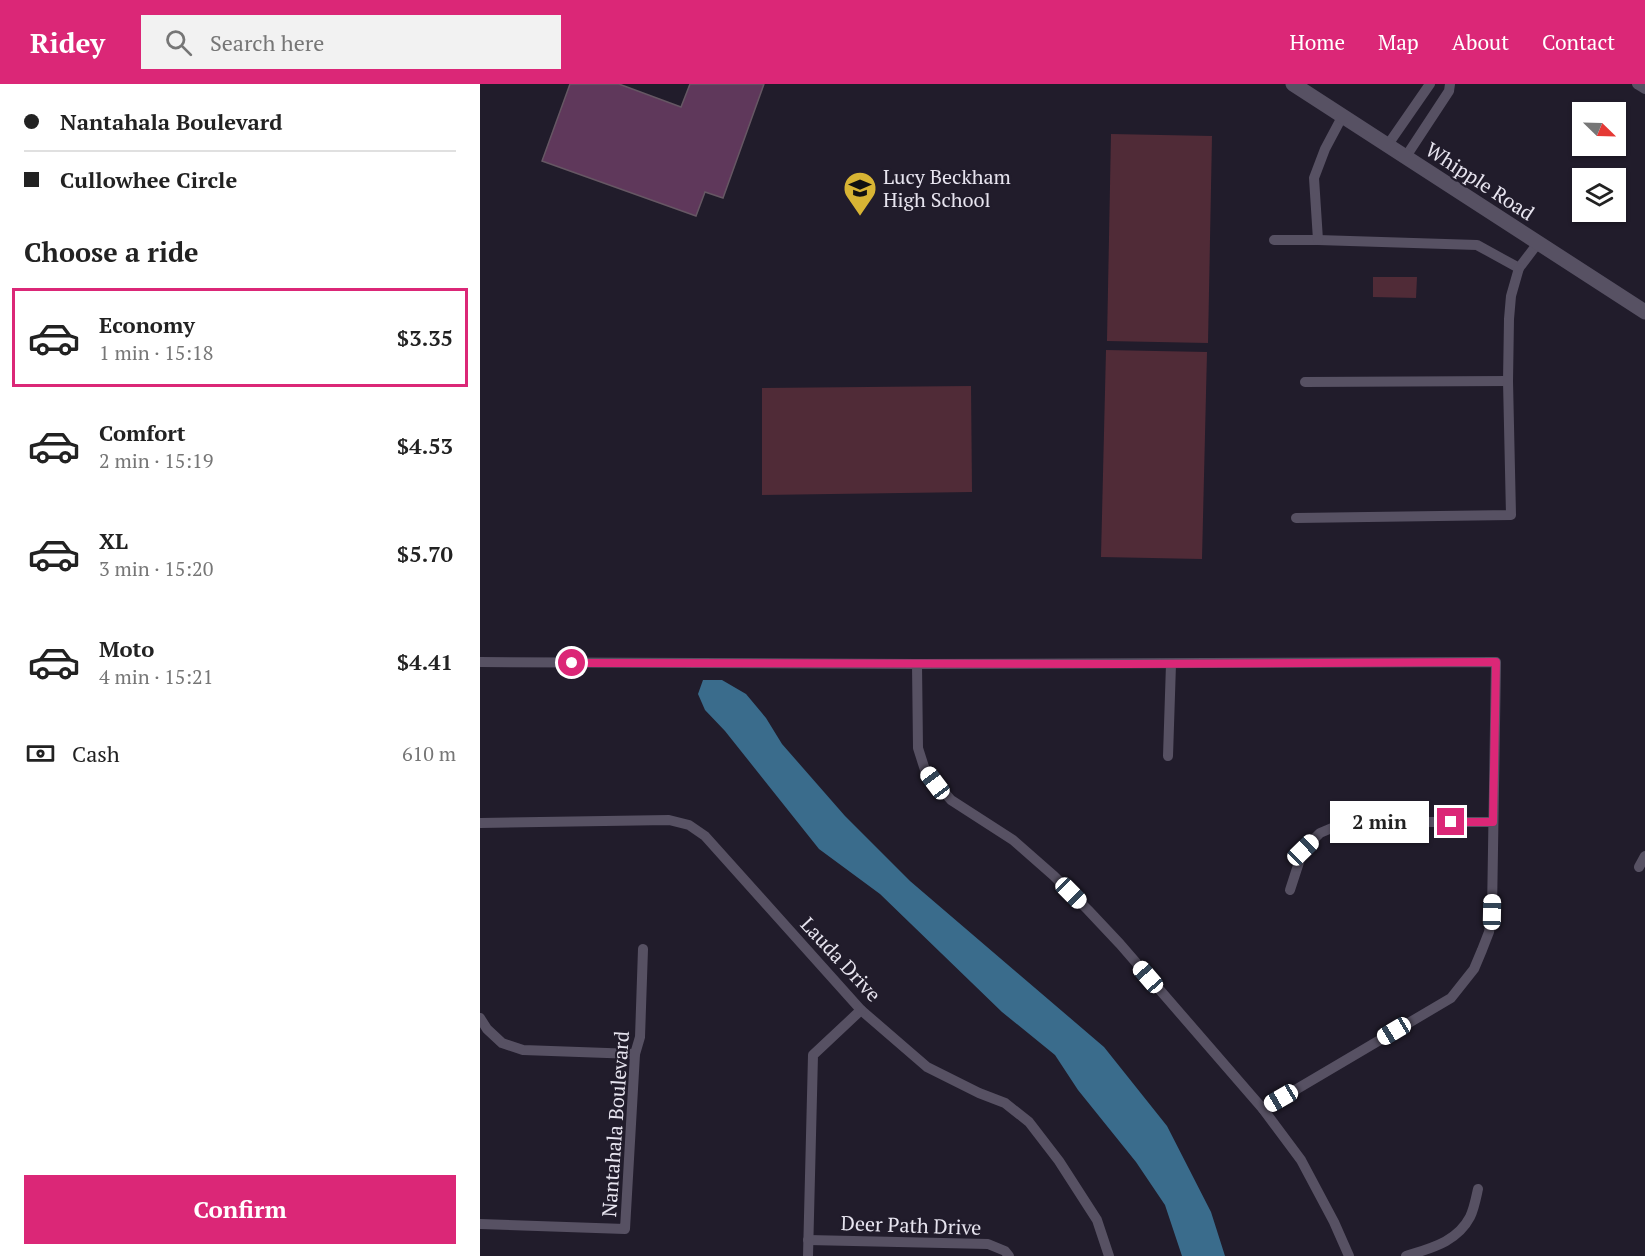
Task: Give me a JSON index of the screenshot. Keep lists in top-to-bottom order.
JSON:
{
  "streets": {
    "main road": ["Whipple Road"],
    "street": ["Lauda Drive", "Nantahala Boulevard", "Deer Path Drive"]
  },
  "places": {
    "school or university": ["Lucy Beckham High School"]
  },
  "north": "bottom right",
  "page": {
    "header": "Ridey",
    "search": "Search here",
    "nav": [
      "Home",
      "Map",
      "About",
      "Contact"
    ],
    "banner": ["Nantahala Boulevard", "Cullowhee Circle"],
    "heading": "Choose a ride",
    "list": [
      {
        "name": "Economy",
        "note": "1 min · 15:18",
        "value": "$3.35"
      },
      {
        "name": "Comfort",
        "note": "2 min · 15:19",
        "value": "$4.53"
      },
      {
        "name": "XL",
        "note": "3 min · 15:20",
        "value": "$5.70"
      },
      {
        "name": "Moto",
        "note": "4 min · 15:21",
        "value": "$4.41"
      }
    ],
    "pay": ["Cash", "610 m"],
    "bubble": "2 min",
    "buttons": "Confirm"
  }
}
